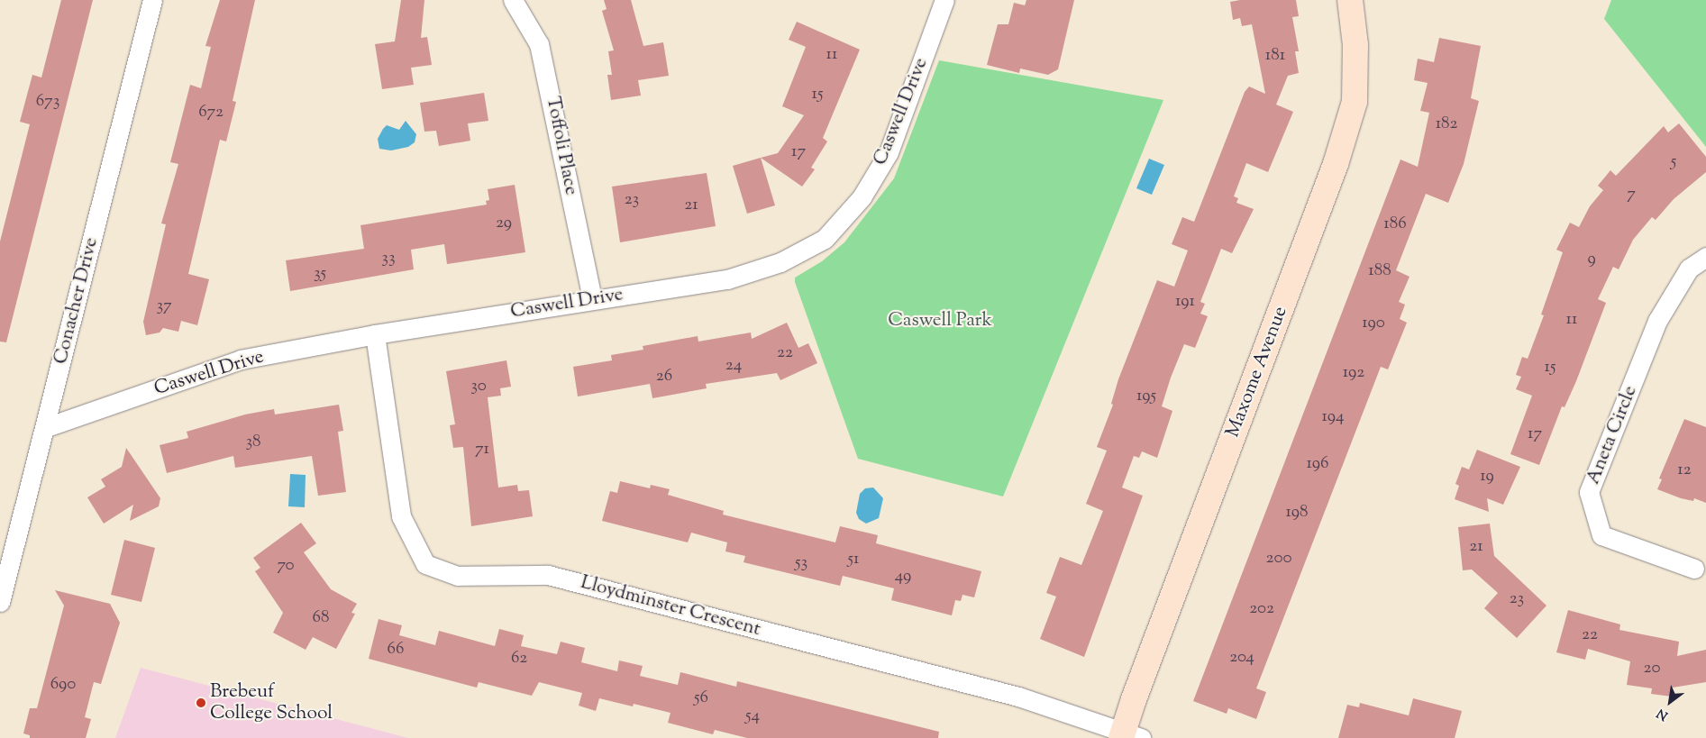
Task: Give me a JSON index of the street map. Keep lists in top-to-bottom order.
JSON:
{
  "streets": {
    "street": [
      "Caswell Drive",
      "Toffoli Place",
      "Conacher Drive",
      "Maxome Avenue",
      "Aneta Circle",
      "Lloydminster Crescent"
    ]
  },
  "crossings": [
    ["Caswell Drive", "Toffoli Place"],
    ["Caswell Drive", "Conacher Drive"],
    ["Caswell Drive", "Lloydminster Crescent"],
    ["Maxome Avenue", "Lloydminster Crescent"]
  ],
  "parks": ["Caswell Park"],
  "places": ["Brebeuf College School"],
  "house_numbers": [
    "11",
    "181",
    "15",
    "673",
    "672",
    "182",
    "17",
    "5",
    "7",
    "23",
    "21",
    "29",
    "186",
    "33",
    "9",
    "188",
    "35",
    "191",
    "37",
    "11",
    "190",
    "22",
    "24",
    "15",
    "192",
    "26",
    "30",
    "195",
    "194",
    "17",
    "38",
    "71",
    "196",
    "12",
    "19",
    "198",
    "21",
    "200",
    "51",
    "53",
    "70",
    "49",
    "23",
    "202",
    "68",
    "22",
    "66",
    "204",
    "62",
    "20",
    "690",
    "56",
    "54"
  ],
  "north": "bottom left"
}
